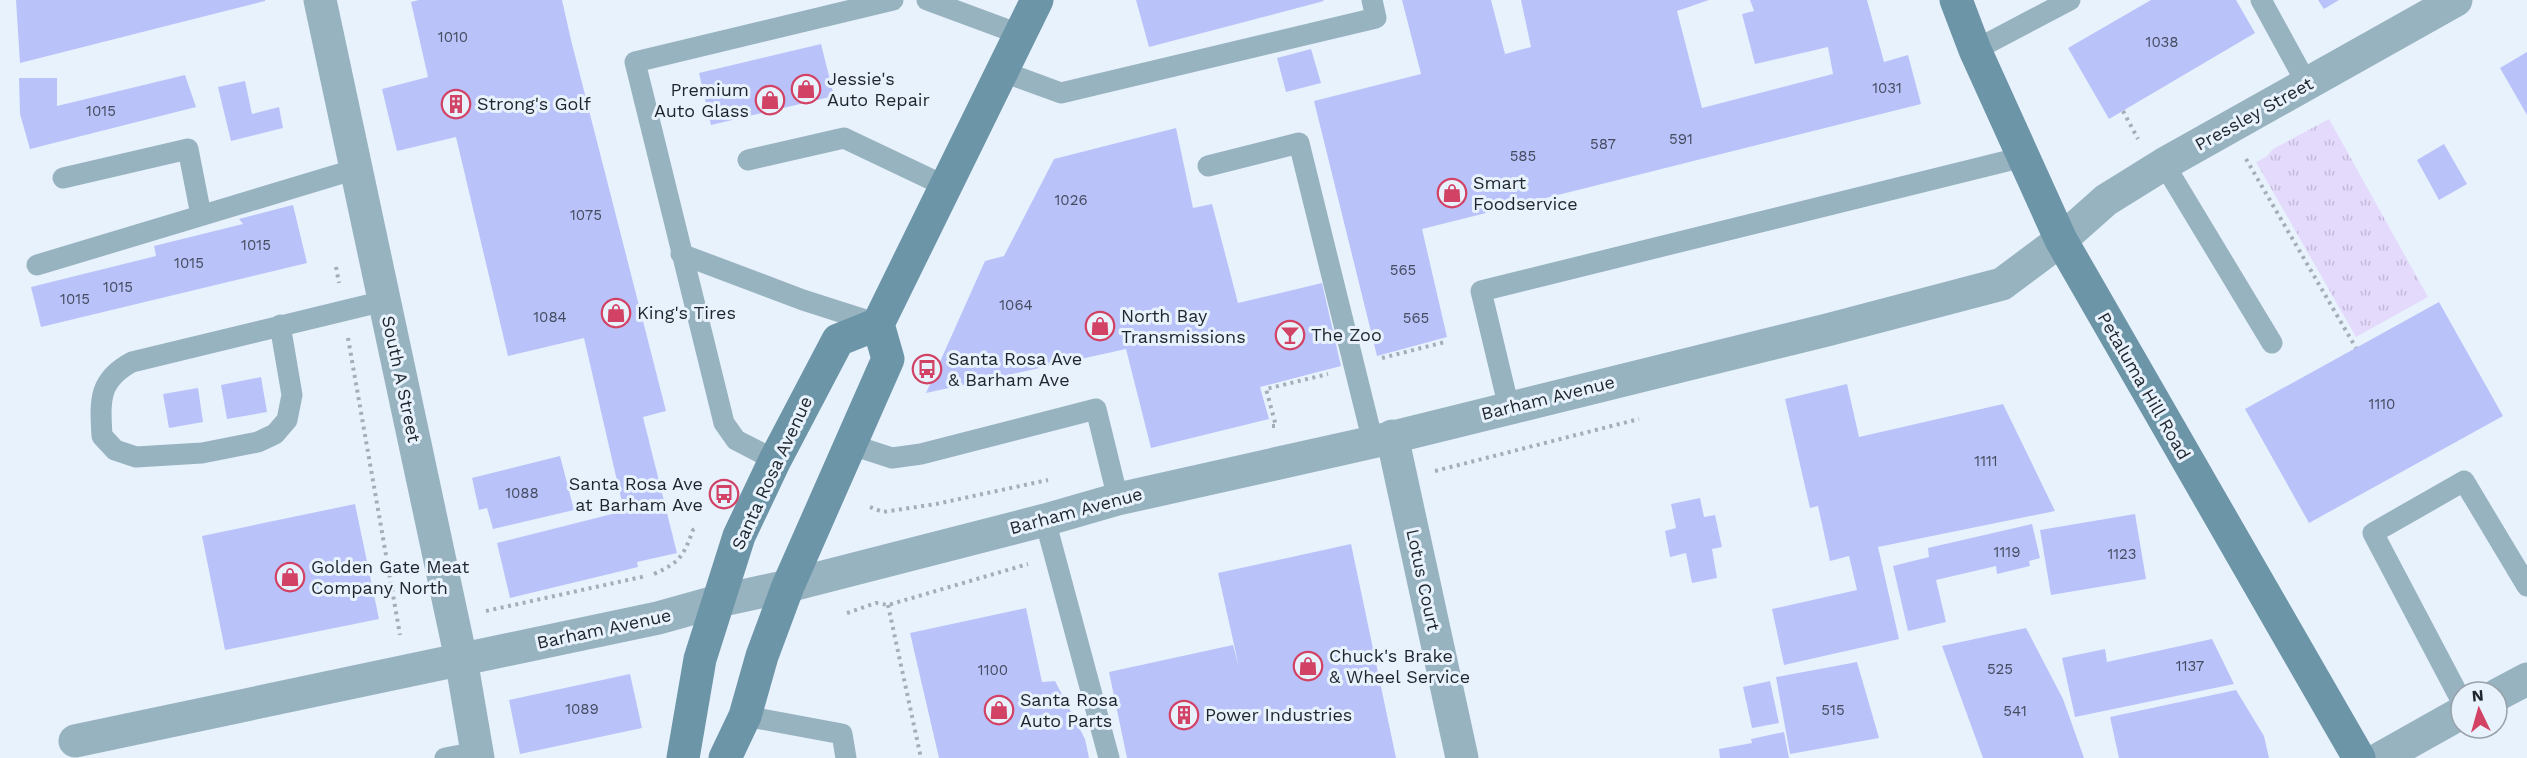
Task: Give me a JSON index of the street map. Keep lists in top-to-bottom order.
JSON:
{
  "streets": {
    "main road": ["Petaluma Hill Road", "Santa Rosa Avenue"],
    "street": [
      "Pressley Street",
      "South A Street",
      "Barham Avenue",
      "Lotus Court"
    ]
  },
  "crossings": [
    ["Pressley Street", "Petaluma Hill Road"],
    ["Pressley Street", "Barham Avenue"],
    ["South A Street", "Barham Avenue"],
    ["Petaluma Hill Road", "Barham Avenue"],
    ["Barham Avenue", "Santa Rosa Avenue"],
    ["Barham Avenue", "Lotus Court"]
  ],
  "places": {
    "shop": [
      "Jessie's Auto Repair",
      "Premium Auto Glass",
      "Smart Foodservice",
      "King's Tires",
      "North Bay Transmissions",
      "Golden Gate Meat Company North",
      "Chuck's Brake & Wheel Service",
      "Santa Rosa Auto Parts"
    ],
    "building": ["Strong's Golf", "Power Industries"],
    "bar": ["The Zoo"],
    "bus stop": ["Santa Rosa Ave & Barham Ave", "Santa Rosa Ave at Barham Ave"]
  },
  "house_numbers": [
    "1010",
    "1038",
    "1031",
    "1015",
    "591",
    "587",
    "585",
    "1026",
    "1075",
    "1015",
    "1015",
    "565",
    "1015",
    "1015",
    "1064",
    "1084",
    "565",
    "1110",
    "1111",
    "1088",
    "1119",
    "1123",
    "1137",
    "525",
    "1100",
    "1089",
    "515",
    "541"
  ],
  "north": "top"
}
